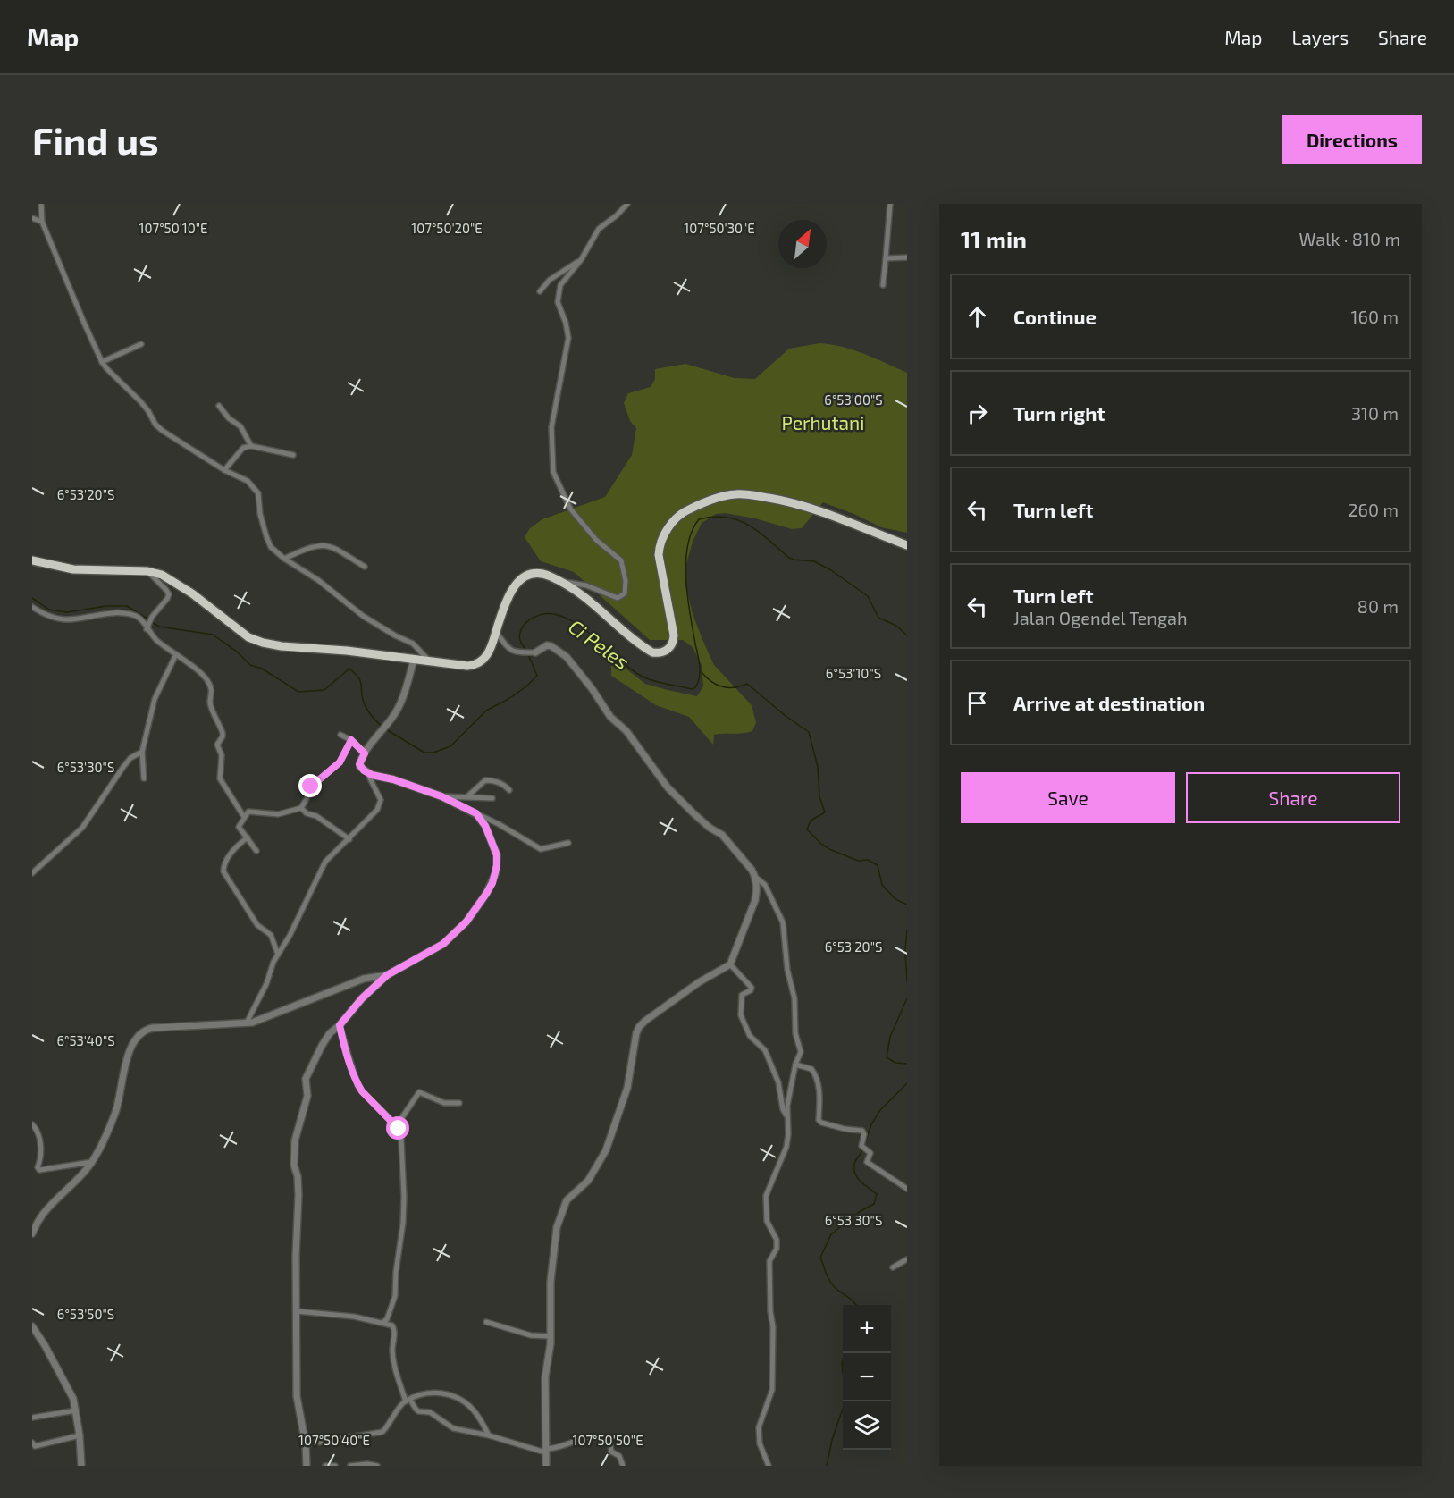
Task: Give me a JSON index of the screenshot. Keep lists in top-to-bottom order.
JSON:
{
  "water": ["Ci Peles"],
  "parks": ["Perhutani"],
  "north": "top right",
  "page": {
    "header": "Map",
    "nav": ["Map", "Layers", "Share"],
    "buttons": [
      "Directions",
      ["Save", "Share"]
    ],
    "title": "Find us",
    "heading": ["11 min", "Walk · 810 m"],
    "list": [
      ["Continue", "160 m"],
      ["Turn right", "310 m"],
      ["Turn left", "260 m"],
      ["Turn left", "Jalan Ogendel Tengah", "80 m"],
      "Arrive at destination"
    ],
    "map_buttons": ["+", "−"]
  },
  "coordinates": [
    "107°50'10\"E",
    "107°50'20\"E",
    "107°50'30\"E",
    "6°53'00\"S",
    "6°53'20\"S",
    "6°53'10\"S",
    "6°53'30\"S",
    "6°53'40\"S",
    "6°53'50\"S",
    "107°50'40\"E",
    "107°50'50\"E"
  ]
}
